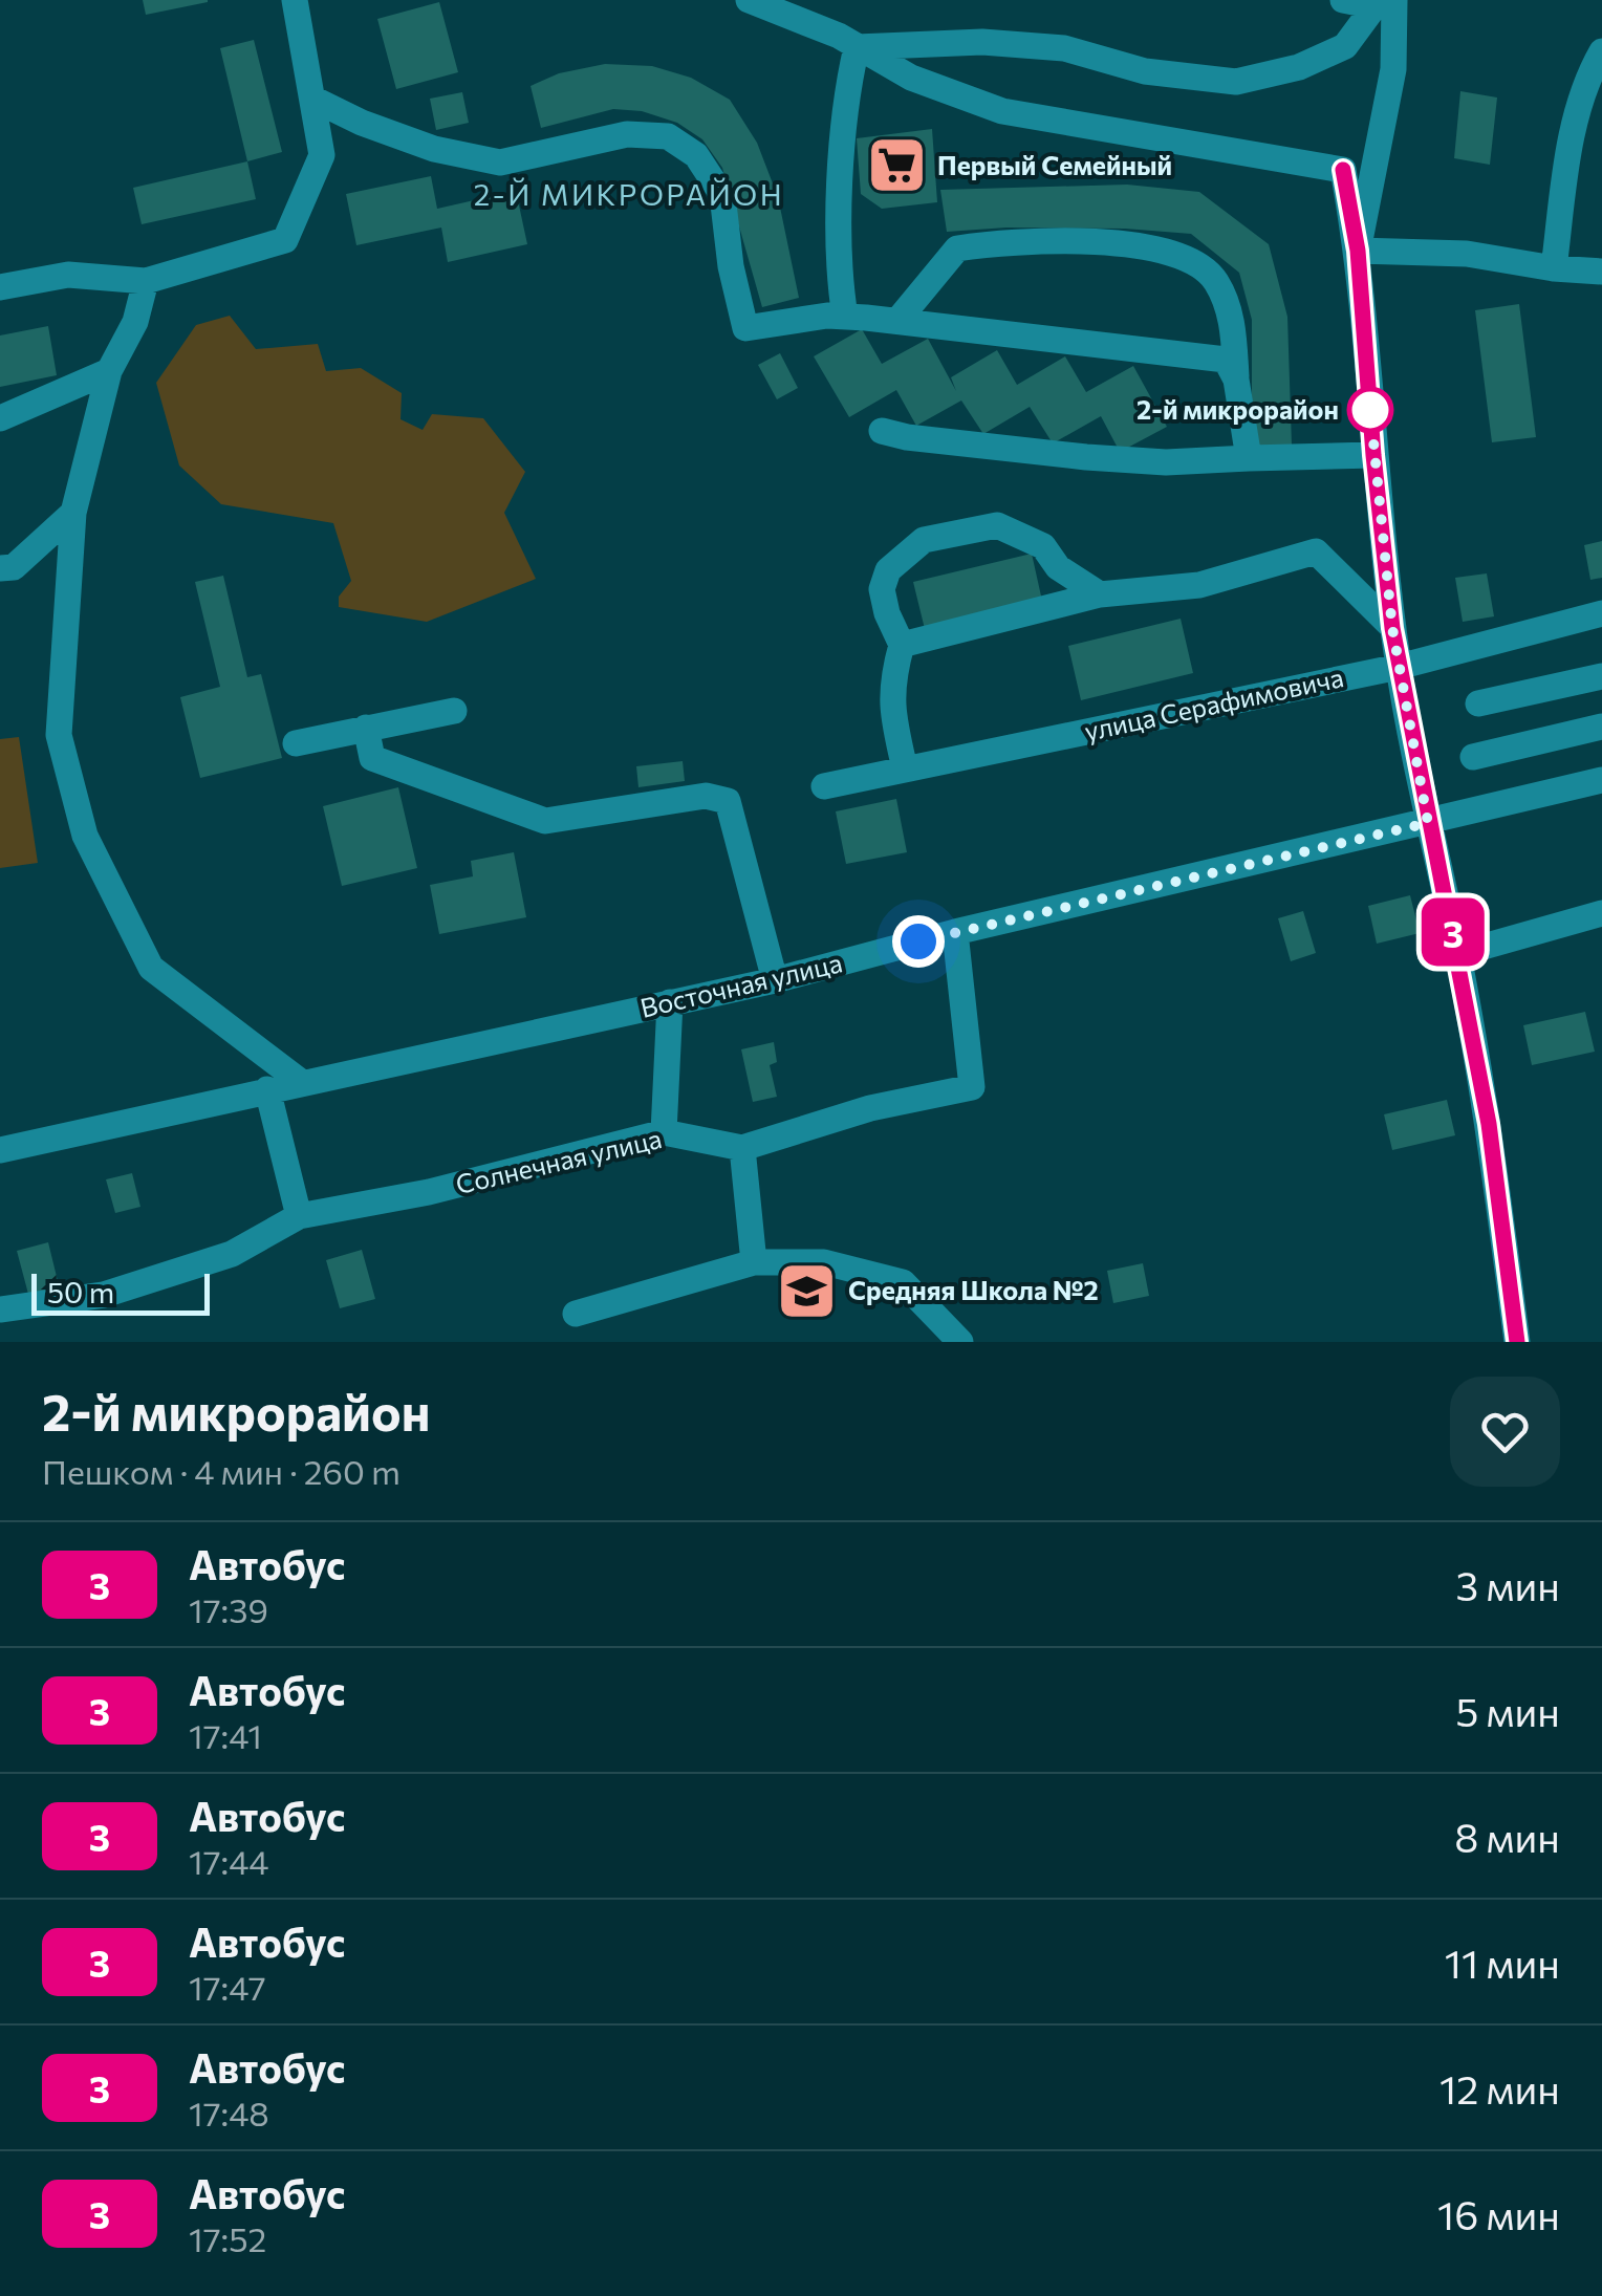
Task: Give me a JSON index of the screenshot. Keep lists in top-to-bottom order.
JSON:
{
  "streets": {
    "street": ["улица Серафимовича", "Восточная улица", "Солнечная улица"]
  },
  "crossings": [
    ["Восточная улица", "Солнечная улица"]
  ],
  "districts": ["2-Й МИКРОРАЙОН"],
  "places": {
    "supermarket": ["Первый Семейный"],
    "other": ["2-й микрорайон"],
    "school or university": ["Средняя Школа №2"]
  },
  "lines": ["bus line 3"],
  "scale_bar": "50 m",
  "page": {
    "on_map": "3",
    "scale": "50 m",
    "heading": ["2-й микрорайон", "Пешком · 4 мин · 260 m"],
    "list": [
      {
        "mark": "3",
        "name": "Автобус",
        "note": "17:39",
        "value": "3 мин"
      },
      {
        "mark": "3",
        "name": "Автобус",
        "note": "17:41",
        "value": "5 мин"
      },
      {
        "mark": "3",
        "name": "Автобус",
        "note": "17:44",
        "value": "8 мин"
      },
      {
        "mark": "3",
        "name": "Автобус",
        "note": "17:47",
        "value": "11 мин"
      },
      {
        "mark": "3",
        "name": "Автобус",
        "note": "17:48",
        "value": "12 мин"
      },
      {
        "mark": "3",
        "name": "Автобус",
        "note": "17:52",
        "value": "16 мин"
      }
    ]
  }
}
